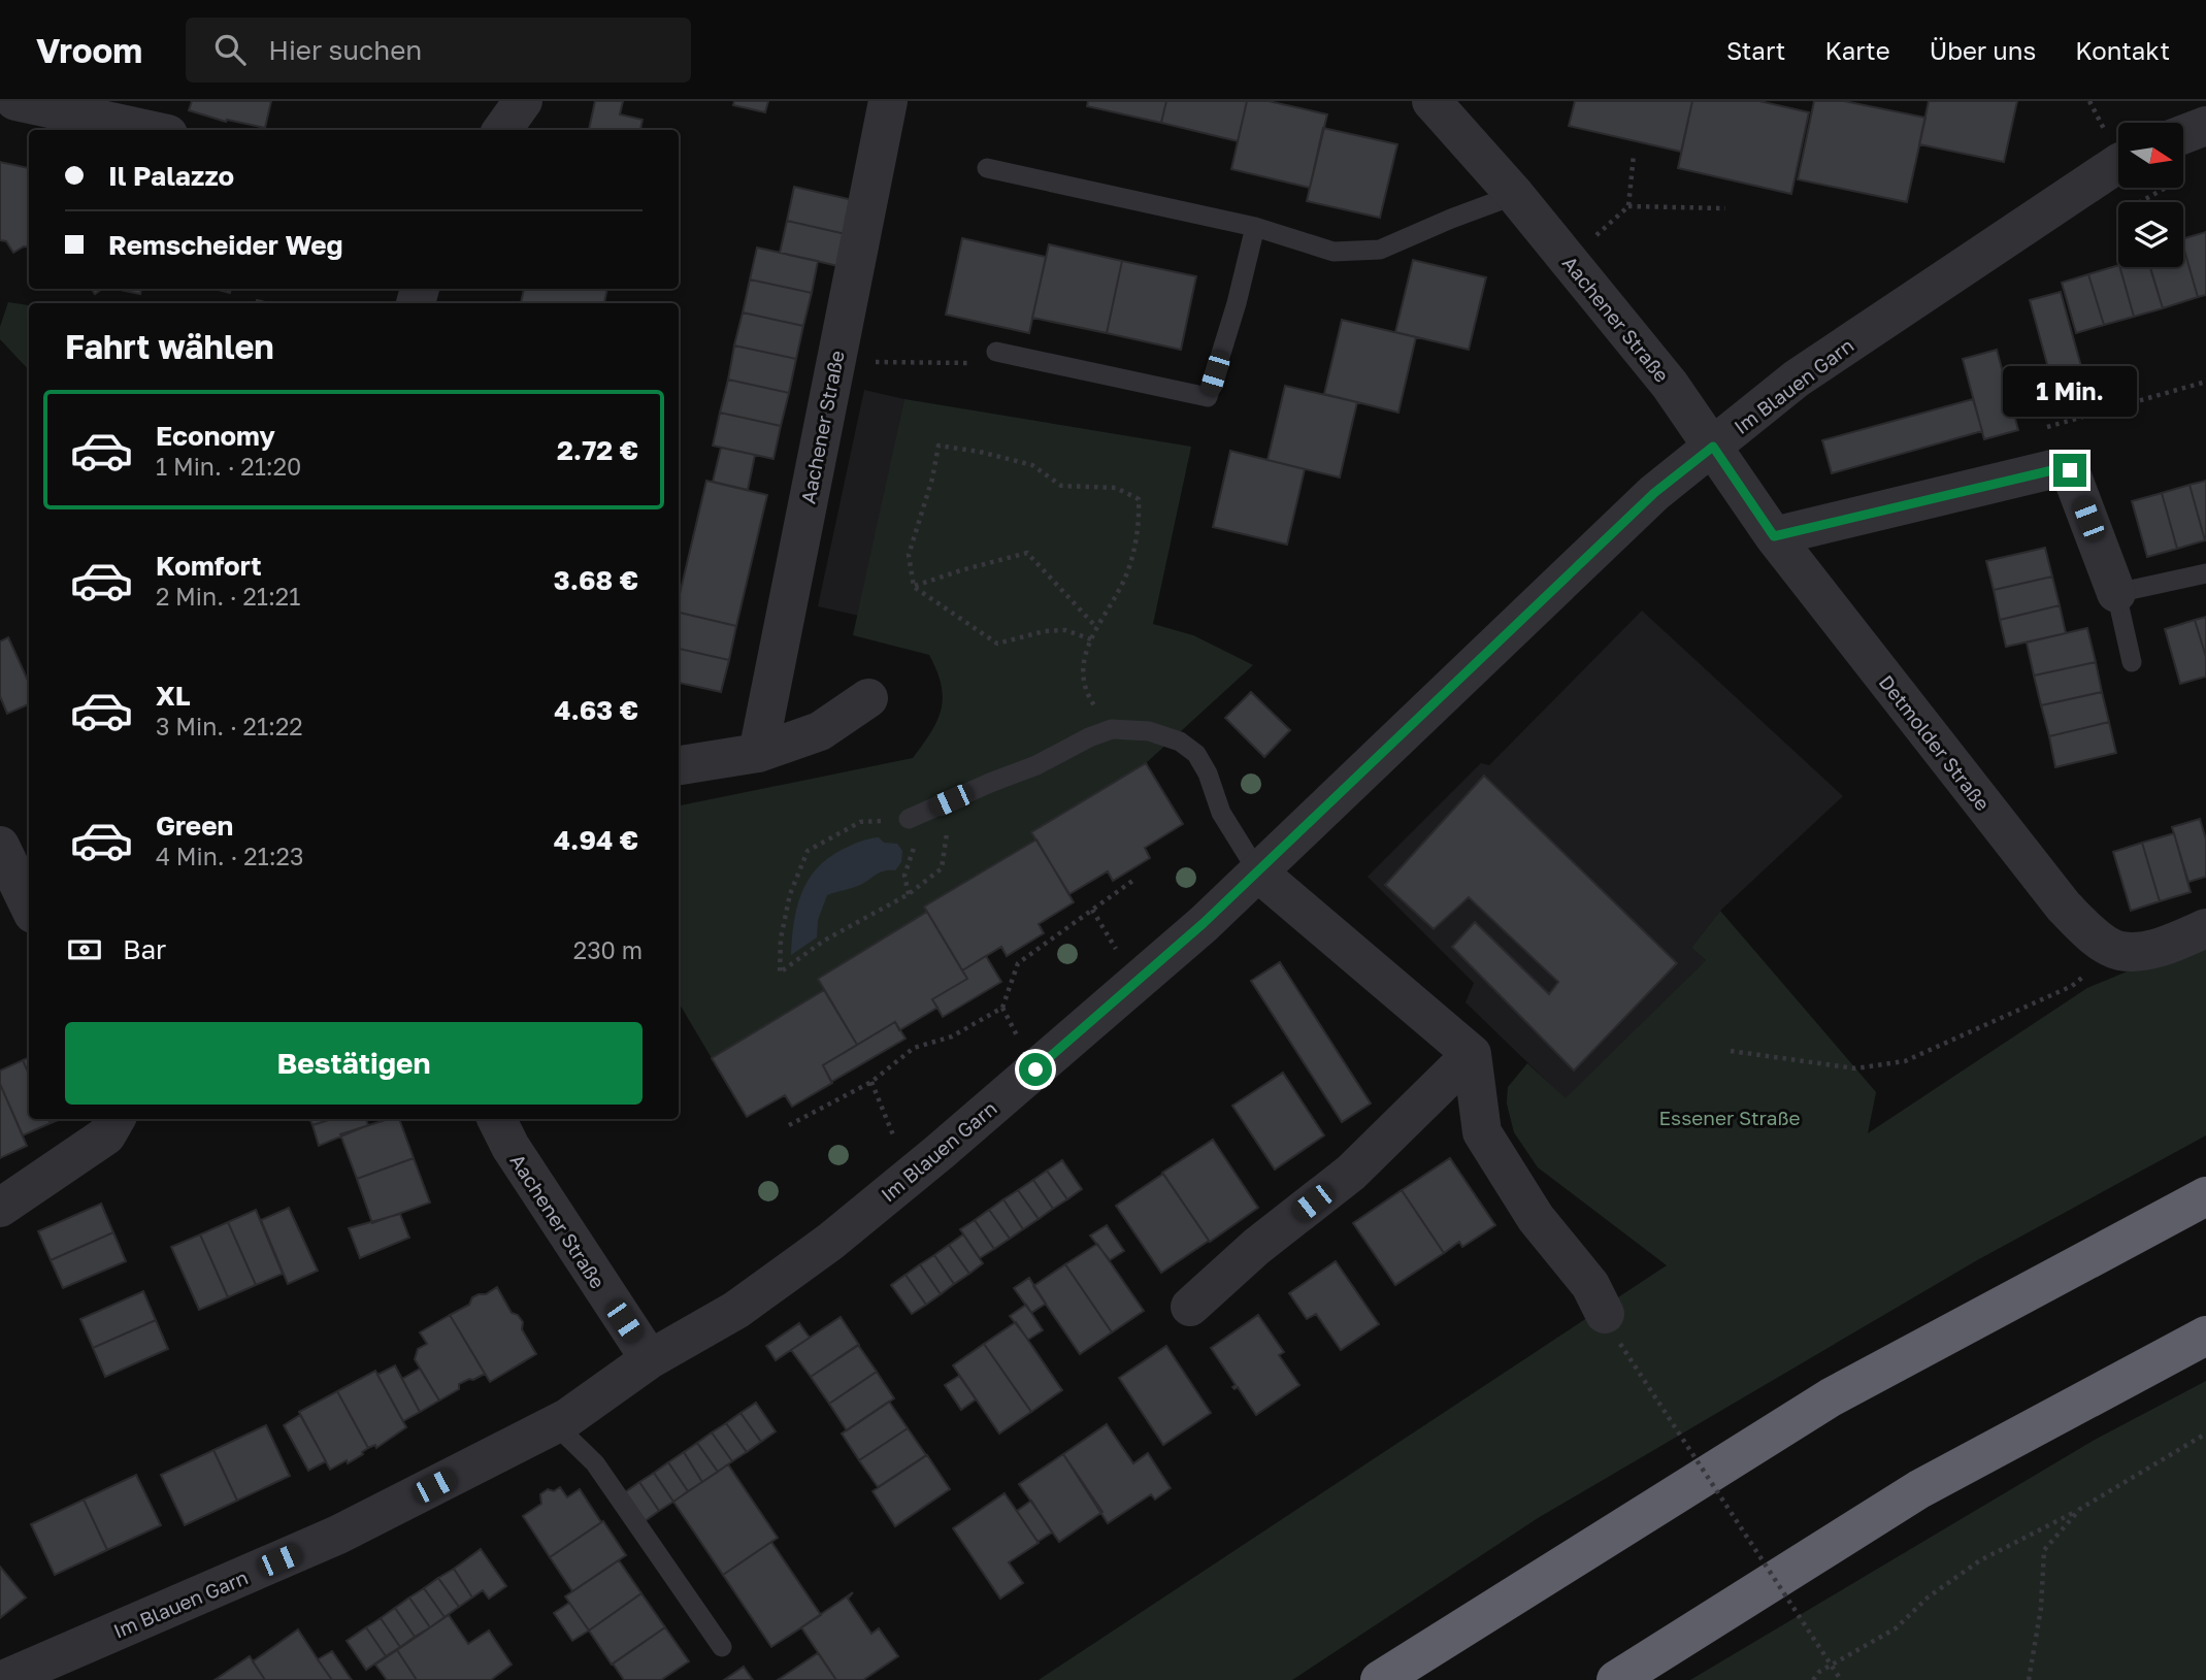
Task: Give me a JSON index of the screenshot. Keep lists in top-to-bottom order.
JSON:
{
  "streets": {
    "street": ["Aachener Straße", "Im Blauen Garn", "Detmolder Straße"]
  },
  "crossings": [
    ["Aachener Straße", "Im Blauen Garn"],
    ["Aachener Straße", "Detmolder Straße"],
    ["Im Blauen Garn", "Detmolder Straße"]
  ],
  "parks": ["Essener Straße"],
  "north": "right",
  "page": {
    "header": "Vroom",
    "search": "Hier suchen",
    "nav": [
      "Start",
      "Karte",
      "Über uns",
      "Kontakt"
    ],
    "banner": ["Il Palazzo", "Remscheider Weg"],
    "heading": "Fahrt wählen",
    "bubble": "1 Min.",
    "list": [
      {
        "name": "Economy",
        "note": "1 Min. · 21:20",
        "value": "2.72 €"
      },
      {
        "name": "Komfort",
        "note": "2 Min. · 21:21",
        "value": "3.68 €"
      },
      {
        "name": "XL",
        "note": "3 Min. · 21:22",
        "value": "4.63 €"
      },
      {
        "name": "Green",
        "note": "4 Min. · 21:23",
        "value": "4.94 €"
      }
    ],
    "pay": ["Bar", "230 m"],
    "buttons": "Bestätigen"
  }
}
